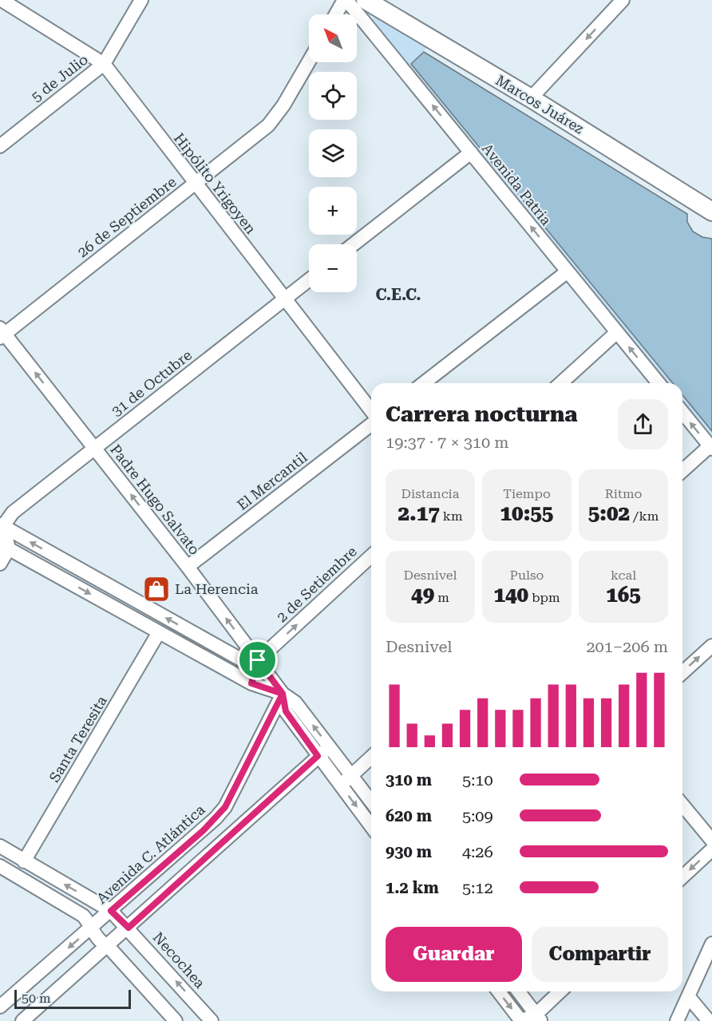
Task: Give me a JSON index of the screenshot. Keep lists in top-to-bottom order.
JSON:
{
  "streets": {
    "main road": ["Marcos Juárez"],
    "street": [
      "5 de Julio",
      "Hipólito Yrigoyen",
      "Avenida Patria",
      "26 de Septiembre",
      "31 de Octubre",
      "El Mercantil",
      "Padre Hugo Salvato",
      "2 de Setiembre",
      "Santa Teresita",
      "Avenida C. Atlántica",
      "Necochea"
    ]
  },
  "crossings": [
    ["5 de Julio", "Hipólito Yrigoyen"],
    ["Hipólito Yrigoyen", "26 de Septiembre"],
    ["Hipólito Yrigoyen", "31 de Octubre"],
    ["26 de Septiembre", "Padre Hugo Salvato"],
    ["31 de Octubre", "Padre Hugo Salvato"],
    ["El Mercantil", "Padre Hugo Salvato"],
    ["Padre Hugo Salvato", "2 de Setiembre"],
    ["Padre Hugo Salvato", "Avenida C. Atlántica"],
    ["Santa Teresita", "Necochea"],
    ["Avenida C. Atlántica", "Necochea"]
  ],
  "one_way": ["Avenida Patria", "2 de Setiembre"],
  "districts": ["C.E.C."],
  "places": {
    "shop": ["La Herencia"]
  },
  "scale_bar": "50 m",
  "north": "top left",
  "page": {
    "map_buttons": ["+", "−"],
    "heading": ["Carrera nocturna", "19:37 · 7 × 310 m"],
    "stats": [
      ["Distancia", "2.17 km"],
      ["Tiempo", "10:55"],
      ["Ritmo", "5:02 /km"],
      ["Desnivel", "49 m"],
      ["Pulso", "140 bpm"],
      ["kcal", "165"]
    ],
    "chart": ["Desnivel", "201–206 m"],
    "list": [
      {
        "name": "310 m",
        "note": "5:10"
      },
      {
        "name": "620 m",
        "note": "5:09"
      },
      {
        "name": "930 m",
        "note": "4:26"
      },
      {
        "name": "1.2 km",
        "note": "5:12"
      }
    ],
    "buttons": ["Guardar", "Compartir"],
    "scale": "50 m"
  }
}
